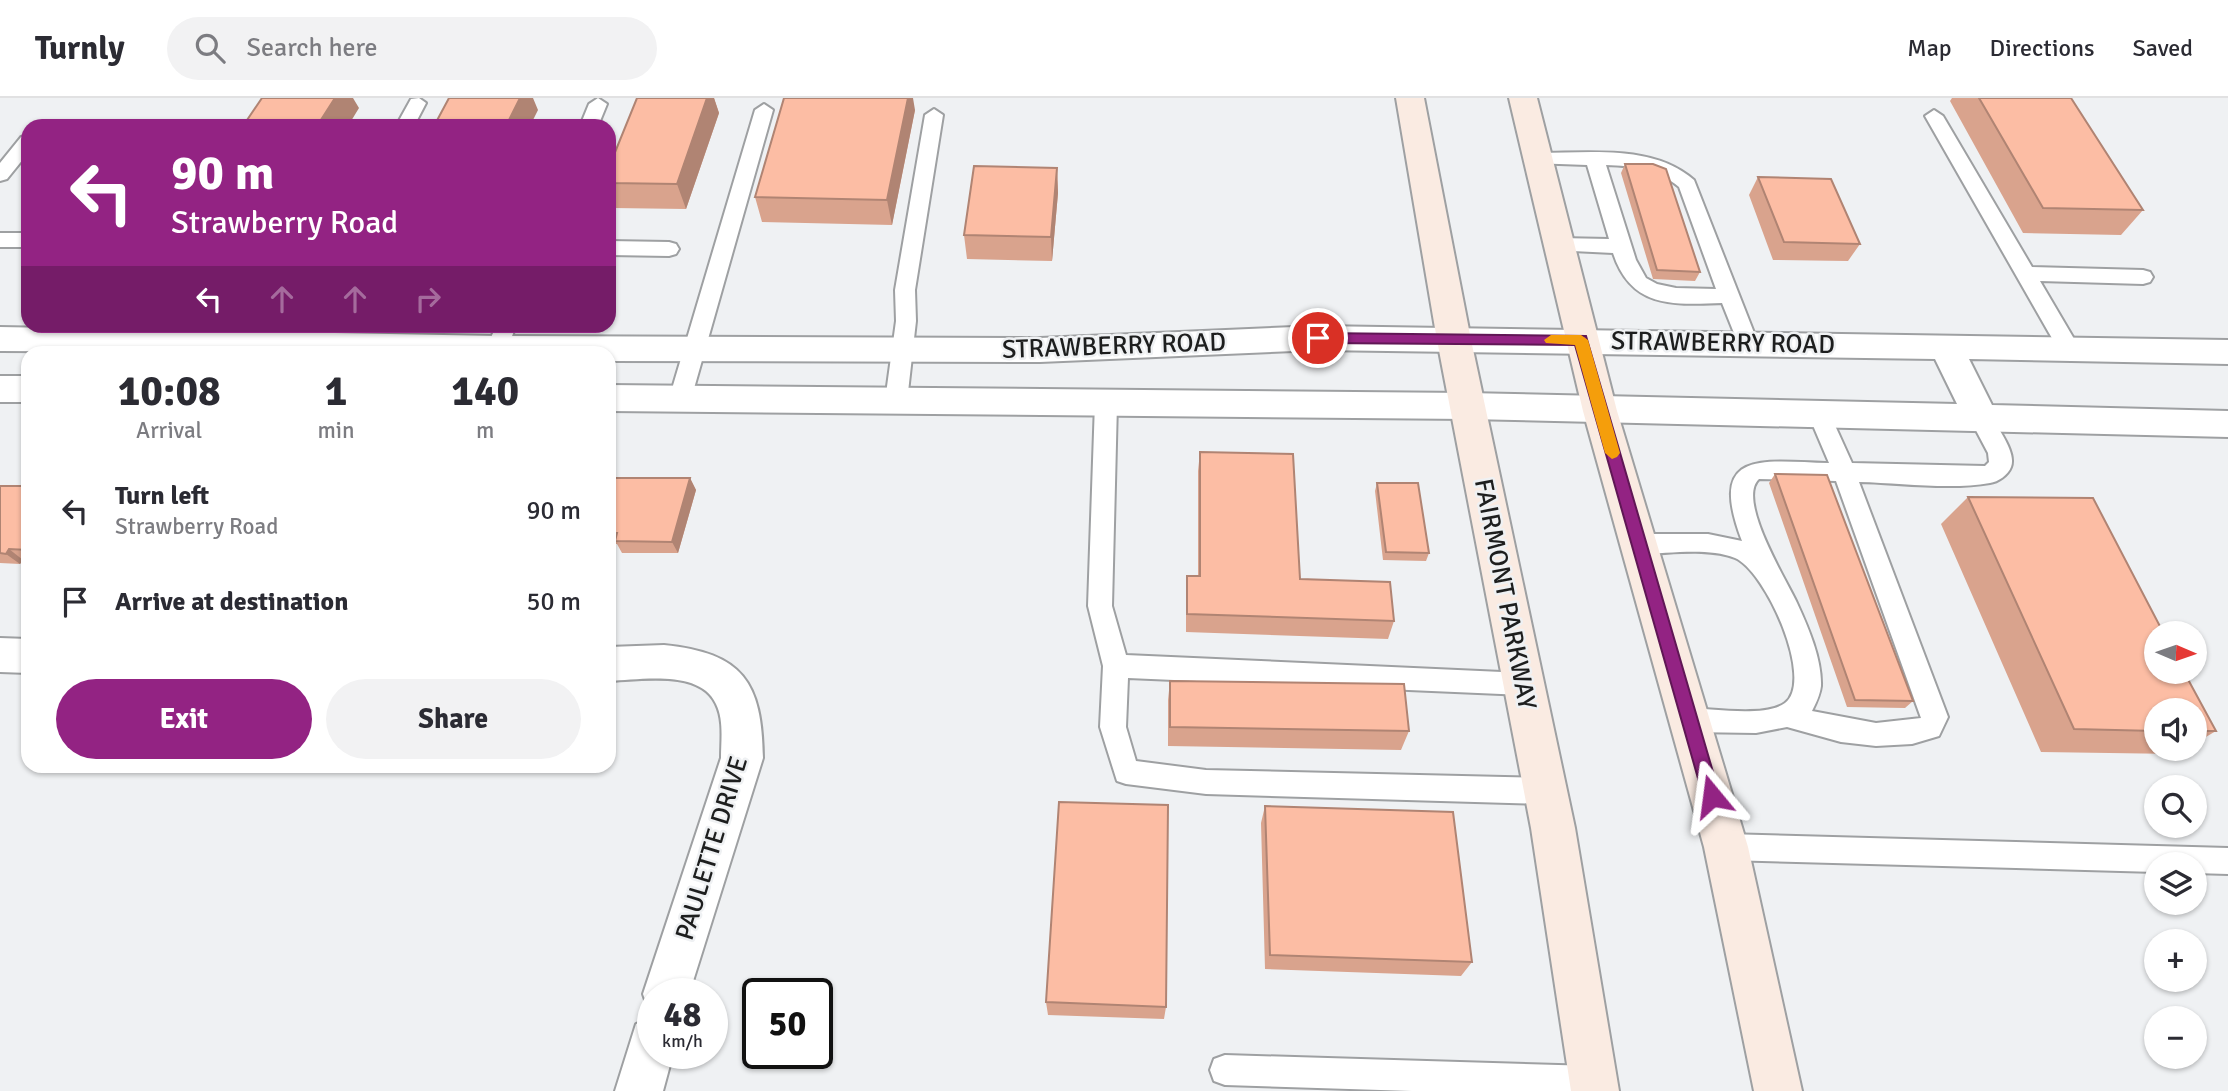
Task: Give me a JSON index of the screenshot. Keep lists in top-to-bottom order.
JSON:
{
  "streets": {
    "main road": ["FAIRMONT PARKWAY"],
    "street": ["STRAWBERRY ROAD", "PAULETTE DRIVE"]
  },
  "crossings": [
    ["STRAWBERRY ROAD", "FAIRMONT PARKWAY"]
  ],
  "north": "right",
  "page": {
    "header": "Turnly",
    "search": "Search here",
    "nav": ["Map", "Directions", "Saved"],
    "turn": ["90 m", "Strawberry Road"],
    "eta": [
      "10:08",
      "Arrival",
      "1",
      "min",
      "140",
      "m"
    ],
    "list": [
      {
        "name": "Turn left",
        "note": "Strawberry Road",
        "value": "90 m"
      },
      {
        "name": "Arrive at destination",
        "value": "50 m"
      }
    ],
    "map_buttons": ["+", "−"],
    "buttons": ["Exit", "Share"],
    "speed": "48 km/h",
    "limit": "50"
  }
}
